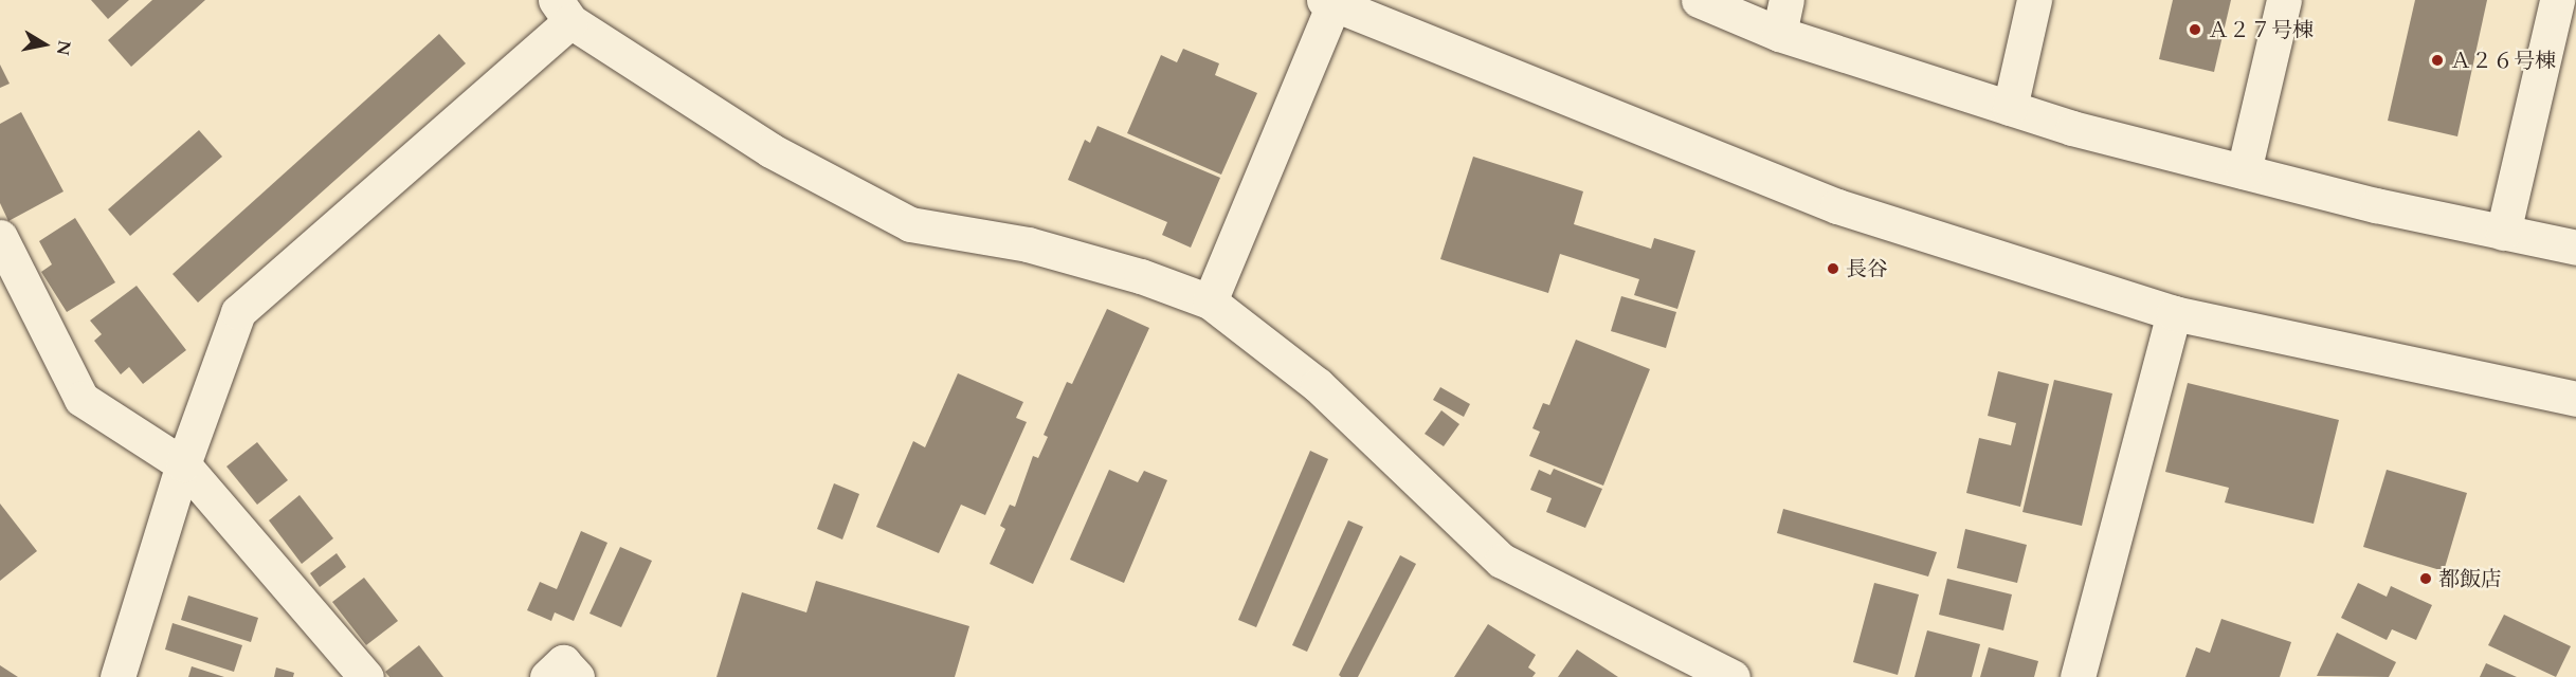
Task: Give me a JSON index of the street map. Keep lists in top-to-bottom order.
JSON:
{
  "places": [
    "Ａ２７号棟",
    "Ａ２６号棟",
    "長谷",
    "都飯店"
  ],
  "north": "right"
}
